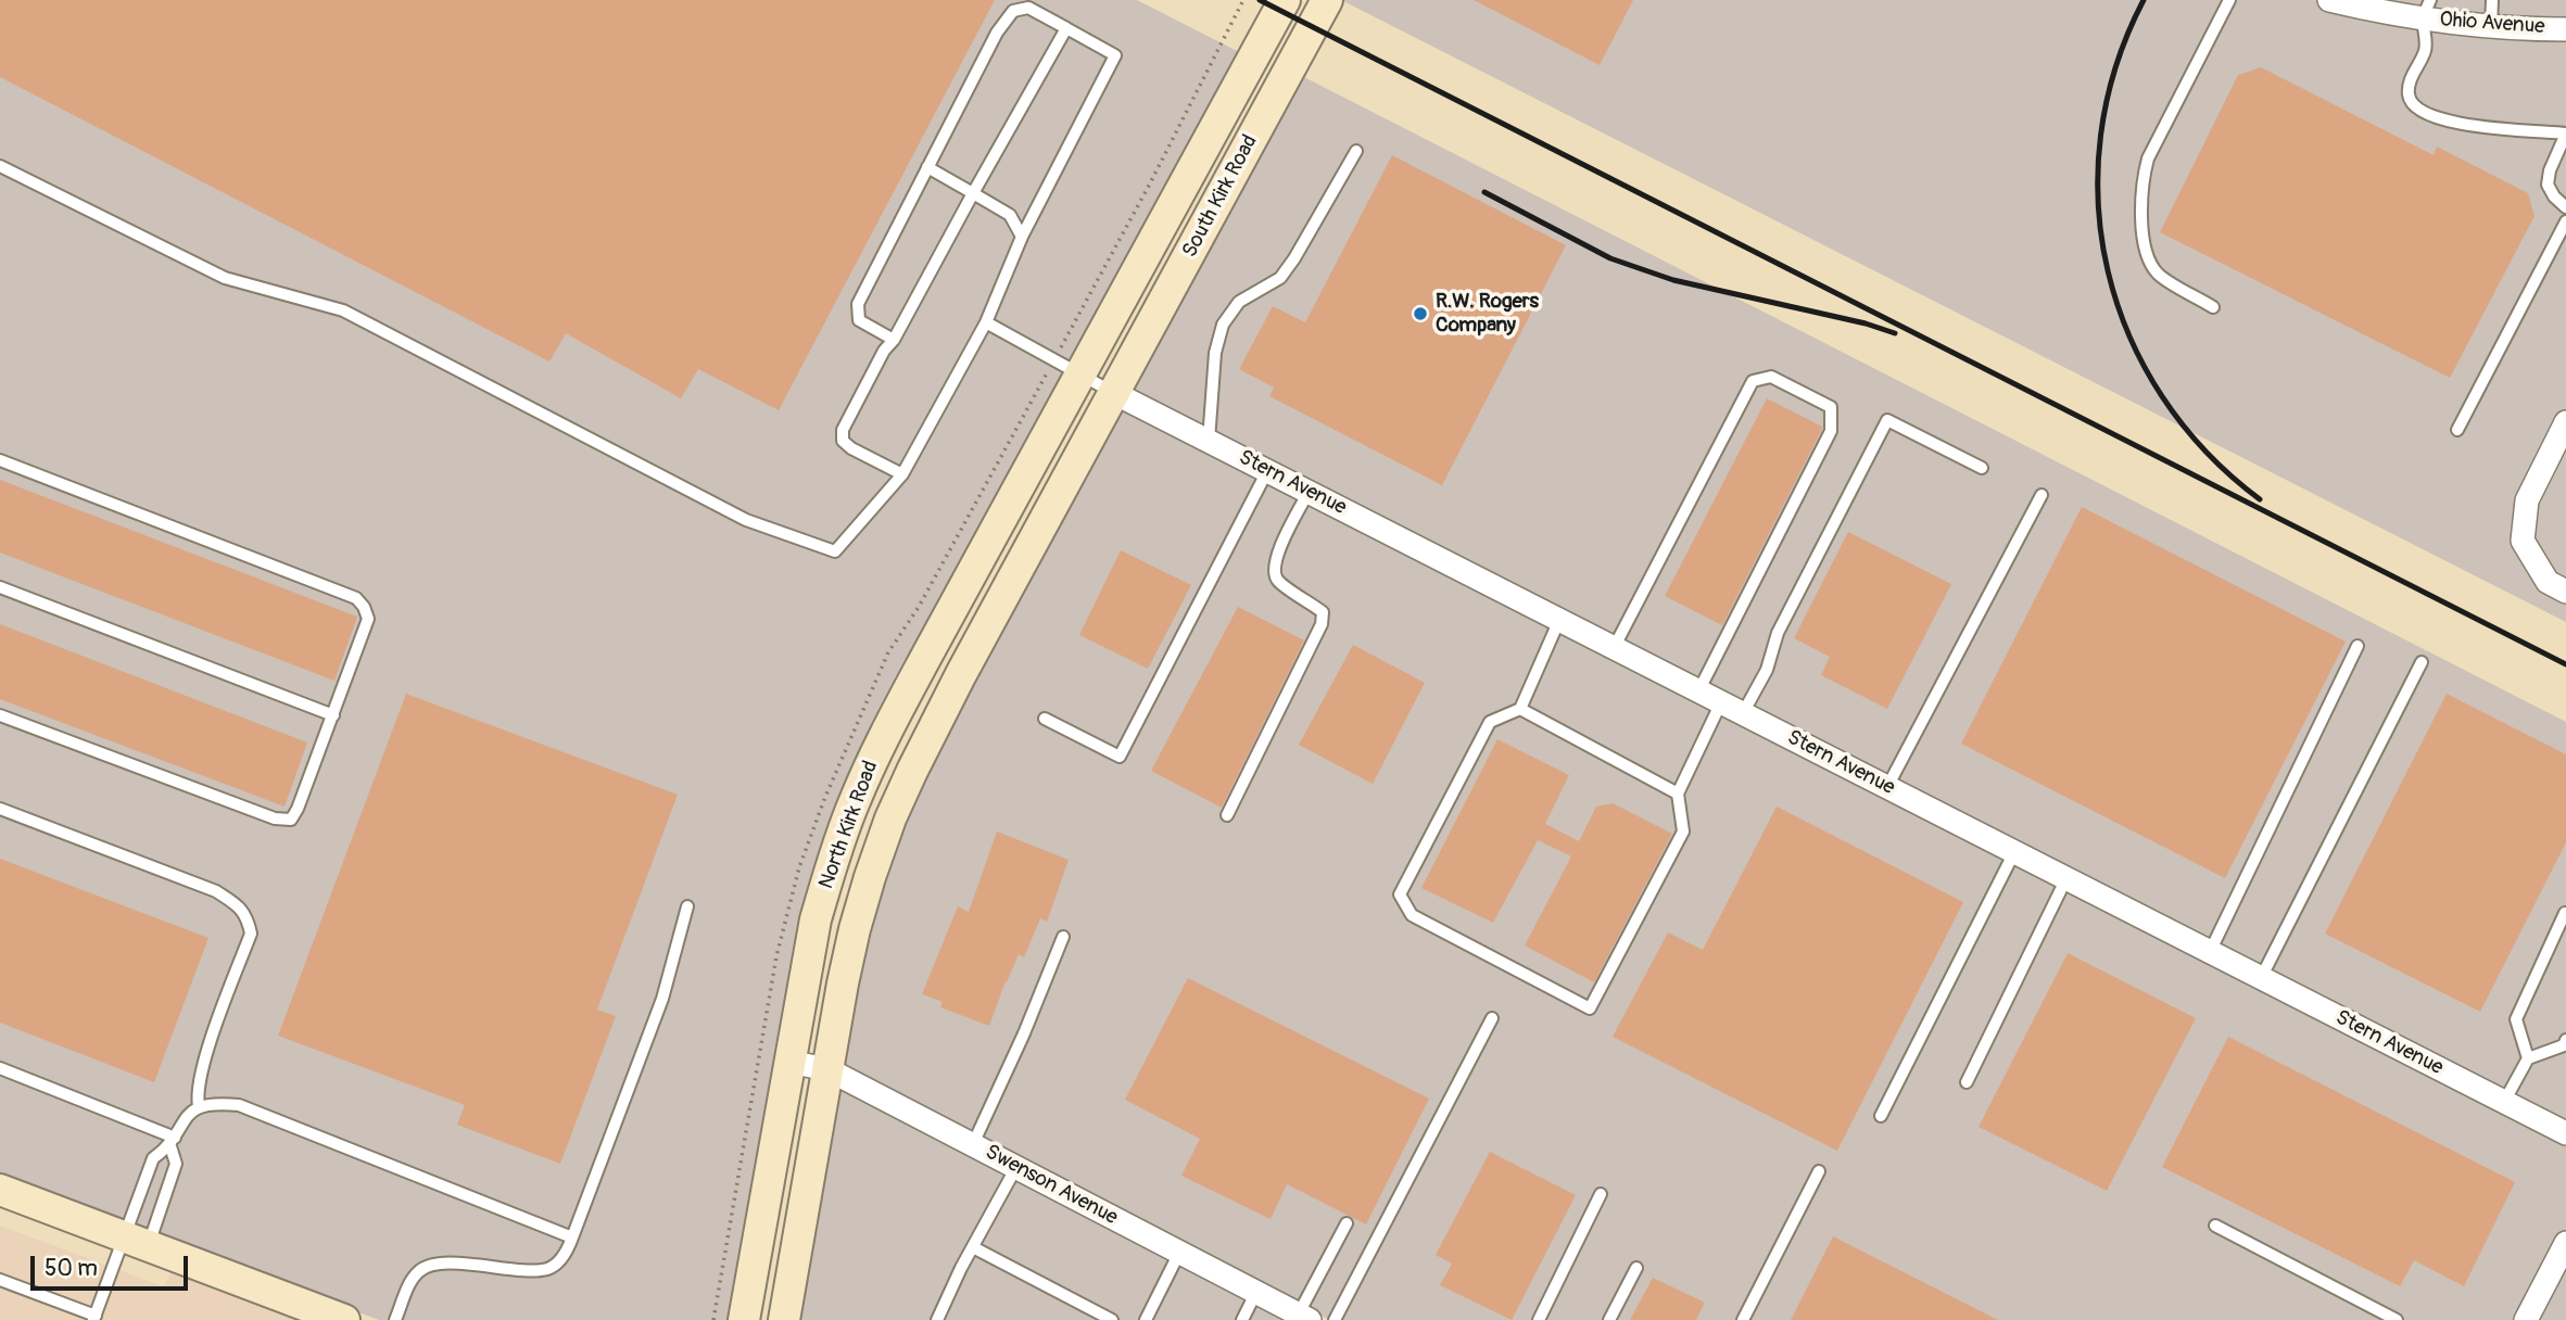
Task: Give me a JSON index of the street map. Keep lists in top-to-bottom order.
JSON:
{
  "streets": {
    "main road": ["South Kirk Road", "North Kirk Road"],
    "street": ["Ohio Avenue", "Stern Avenue", "Swenson Avenue"]
  },
  "crossings": [
    ["South Kirk Road", "Stern Avenue"],
    ["South Kirk Road", "North Kirk Road"],
    ["Stern Avenue", "North Kirk Road"],
    ["North Kirk Road", "Swenson Avenue"]
  ],
  "places": ["R.W. Rogers Company"],
  "scale_bar": "50 m"
}
